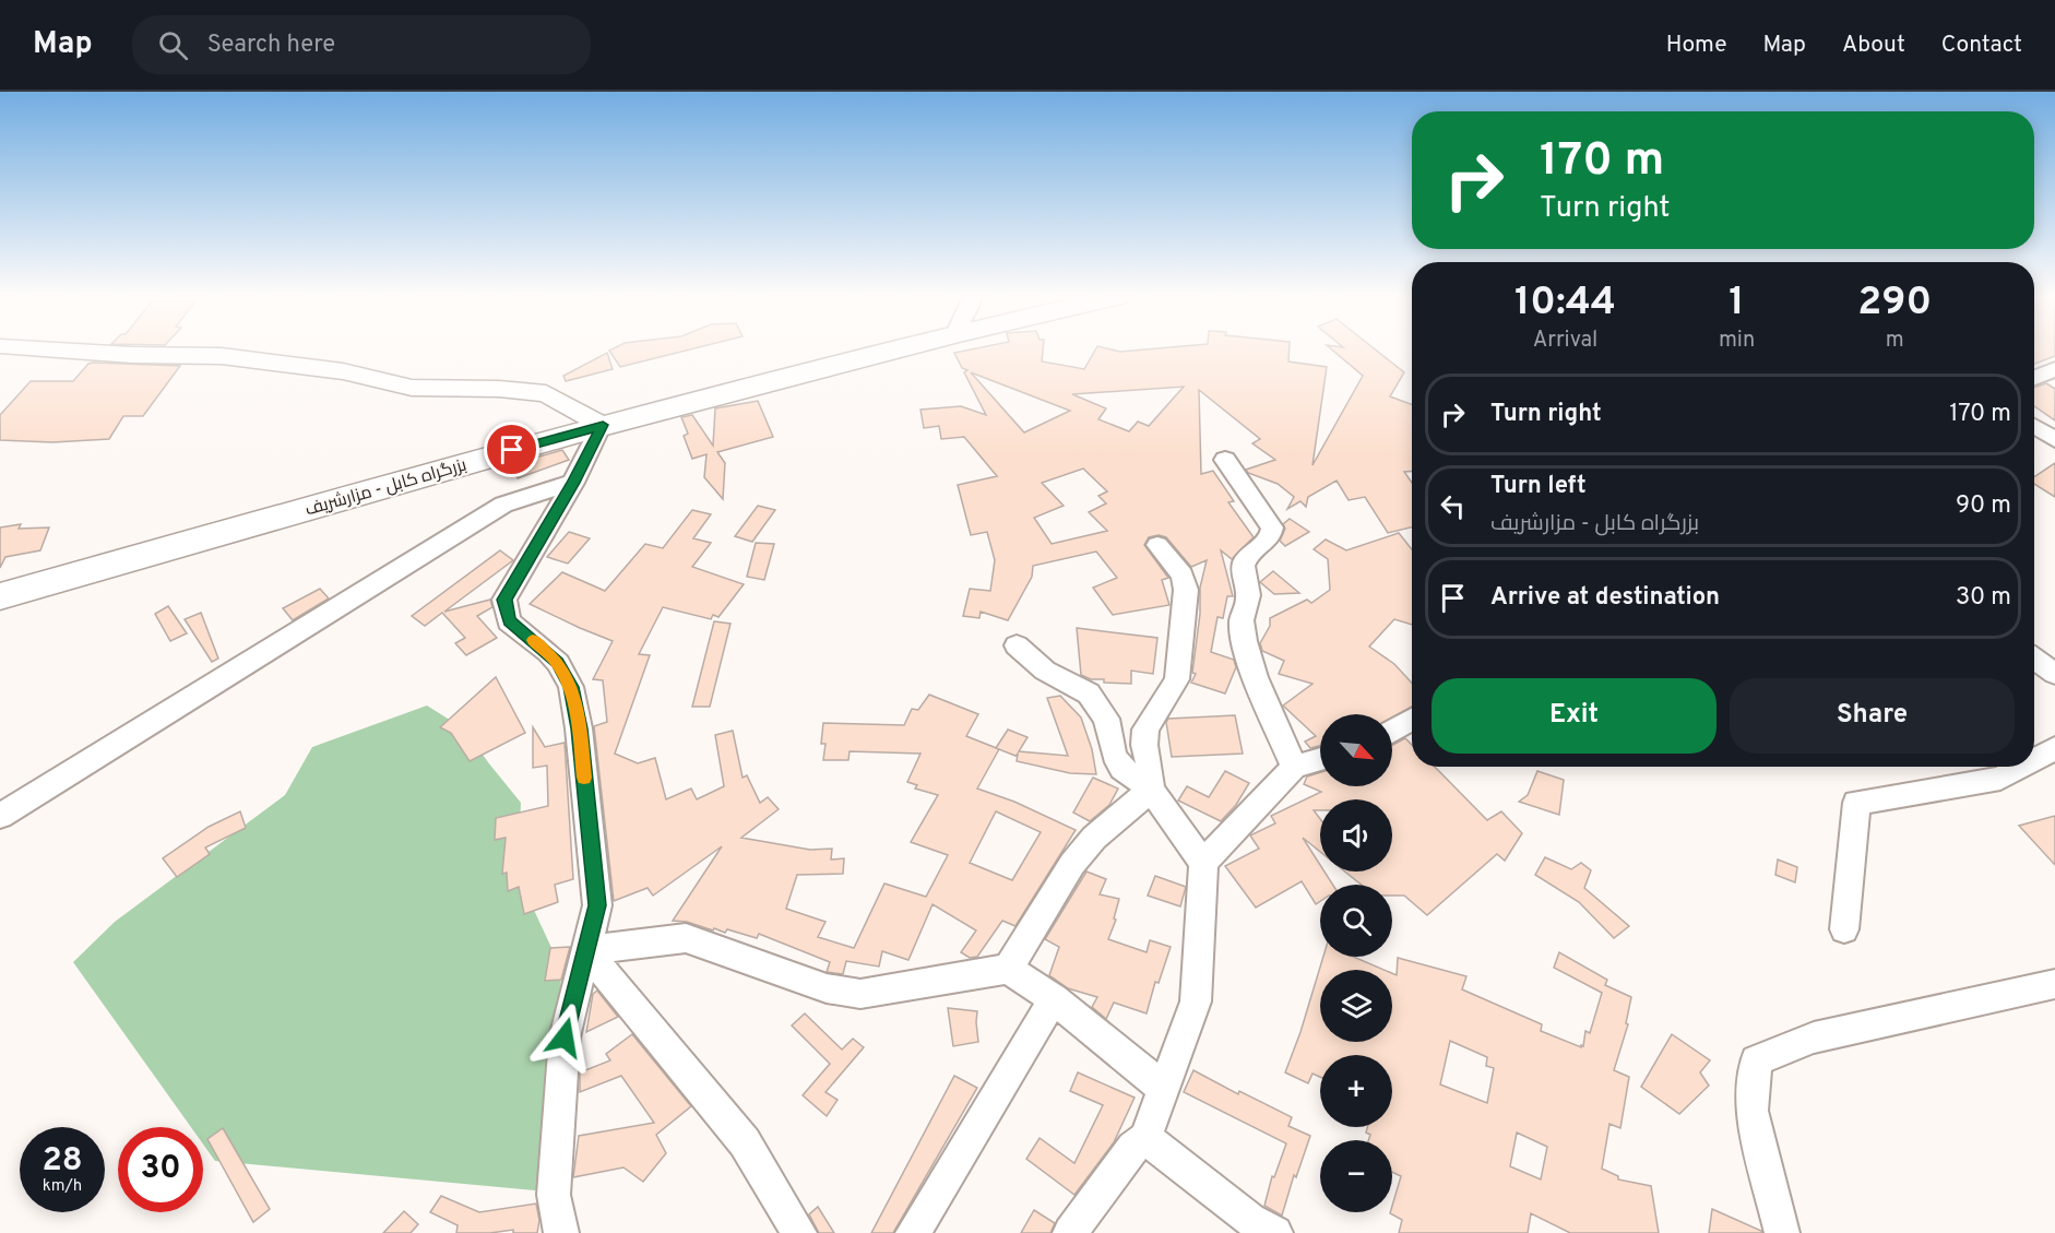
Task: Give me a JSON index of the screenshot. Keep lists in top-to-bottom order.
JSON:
{
  "streets": {
    "highway": ["بزرگراه کابل - مزارشریف"]
  },
  "north": "bottom right",
  "page": {
    "header": "Map",
    "search": "Search here",
    "nav": [
      "Home",
      "Map",
      "About",
      "Contact"
    ],
    "turn": ["170 m", "Turn right"],
    "eta": [
      "10:44",
      "Arrival",
      "1",
      "min",
      "290",
      "m"
    ],
    "list": [
      {
        "name": "Turn right",
        "value": "170 m"
      },
      {
        "name": "Turn left",
        "note": "بزرگراه کابل - مزارشریف",
        "value": "90 m"
      },
      {
        "name": "Arrive at destination",
        "value": "30 m"
      }
    ],
    "buttons": ["Exit", "Share"],
    "map_buttons": ["+", "−"],
    "speed": "28 km/h",
    "limit": "30"
  }
}
